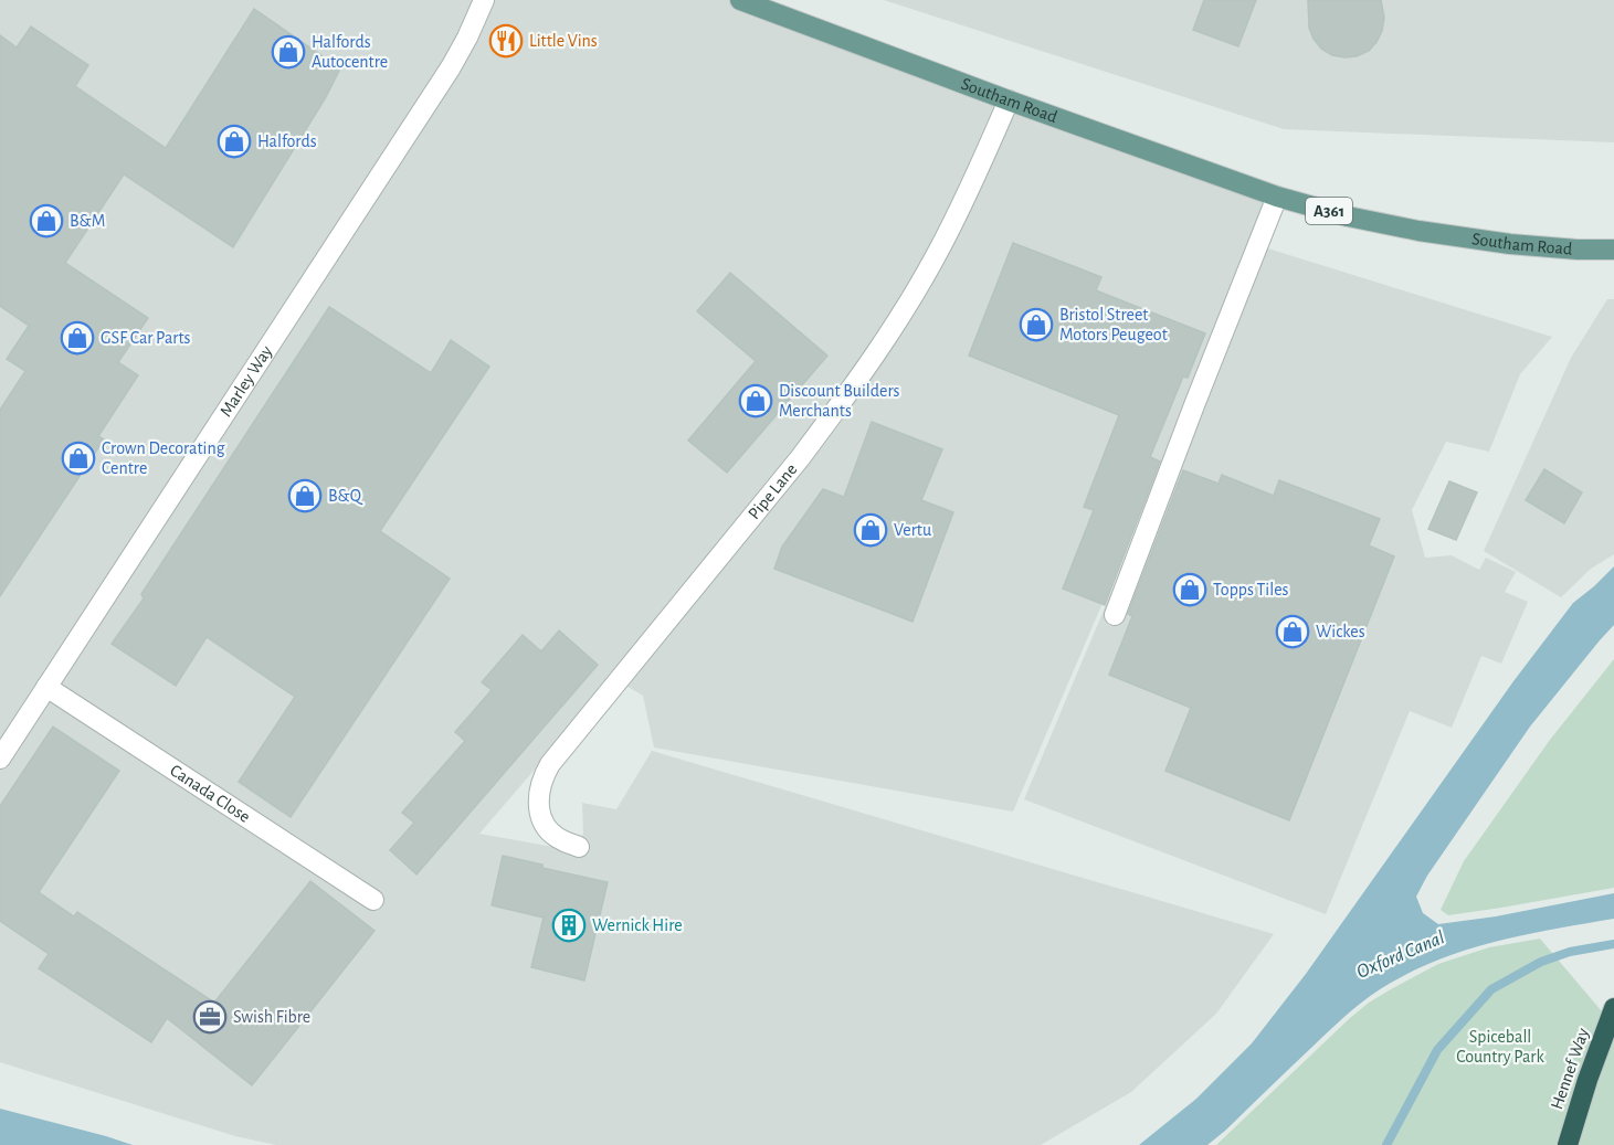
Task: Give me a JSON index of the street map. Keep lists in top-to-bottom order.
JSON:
{
  "streets": {
    "highway": ["Hennef Way"],
    "main road": ["Southam Road", "A361"],
    "street": ["Marley Way", "Pipe Lane", "Canada Close"]
  },
  "crossings": [
    ["Southam Road", "Pipe Lane"],
    ["Marley Way", "Canada Close"]
  ],
  "water": ["Oxford Canal"],
  "parks": ["Spiceball Country Park"],
  "places": {
    "restaurant": ["Little Vins"],
    "shop": [
      "Halfords Autocentre",
      "Halfords",
      "B&M",
      "Bristol Street Motors Peugeot",
      "GSF Car Parts",
      "Discount Builders Merchants",
      "Crown Decorating Centre",
      "B&Q",
      "Vertu",
      "Topps Tiles",
      "Wickes"
    ],
    "building": ["Wernick Hire"],
    "office": ["Swish Fibre"]
  }
}
